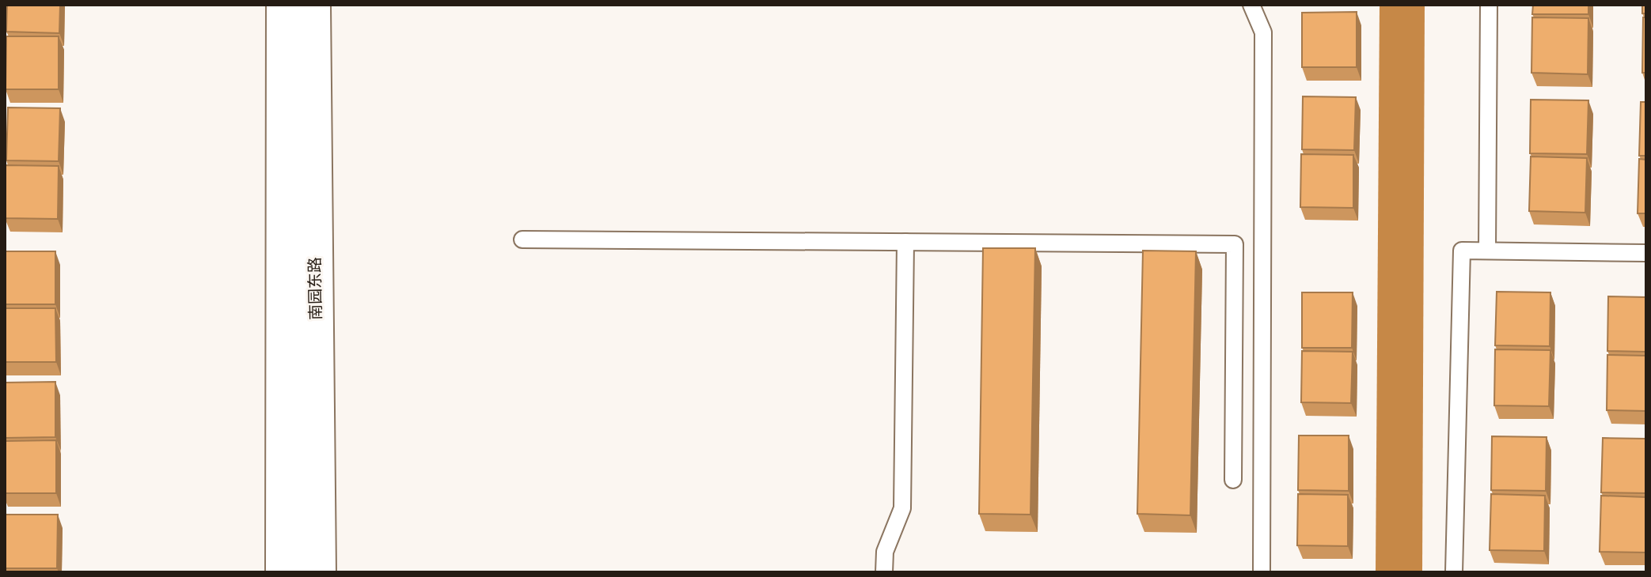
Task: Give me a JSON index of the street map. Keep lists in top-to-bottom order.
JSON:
{
  "streets": {
    "main road": ["南园东路"]
  }
}
